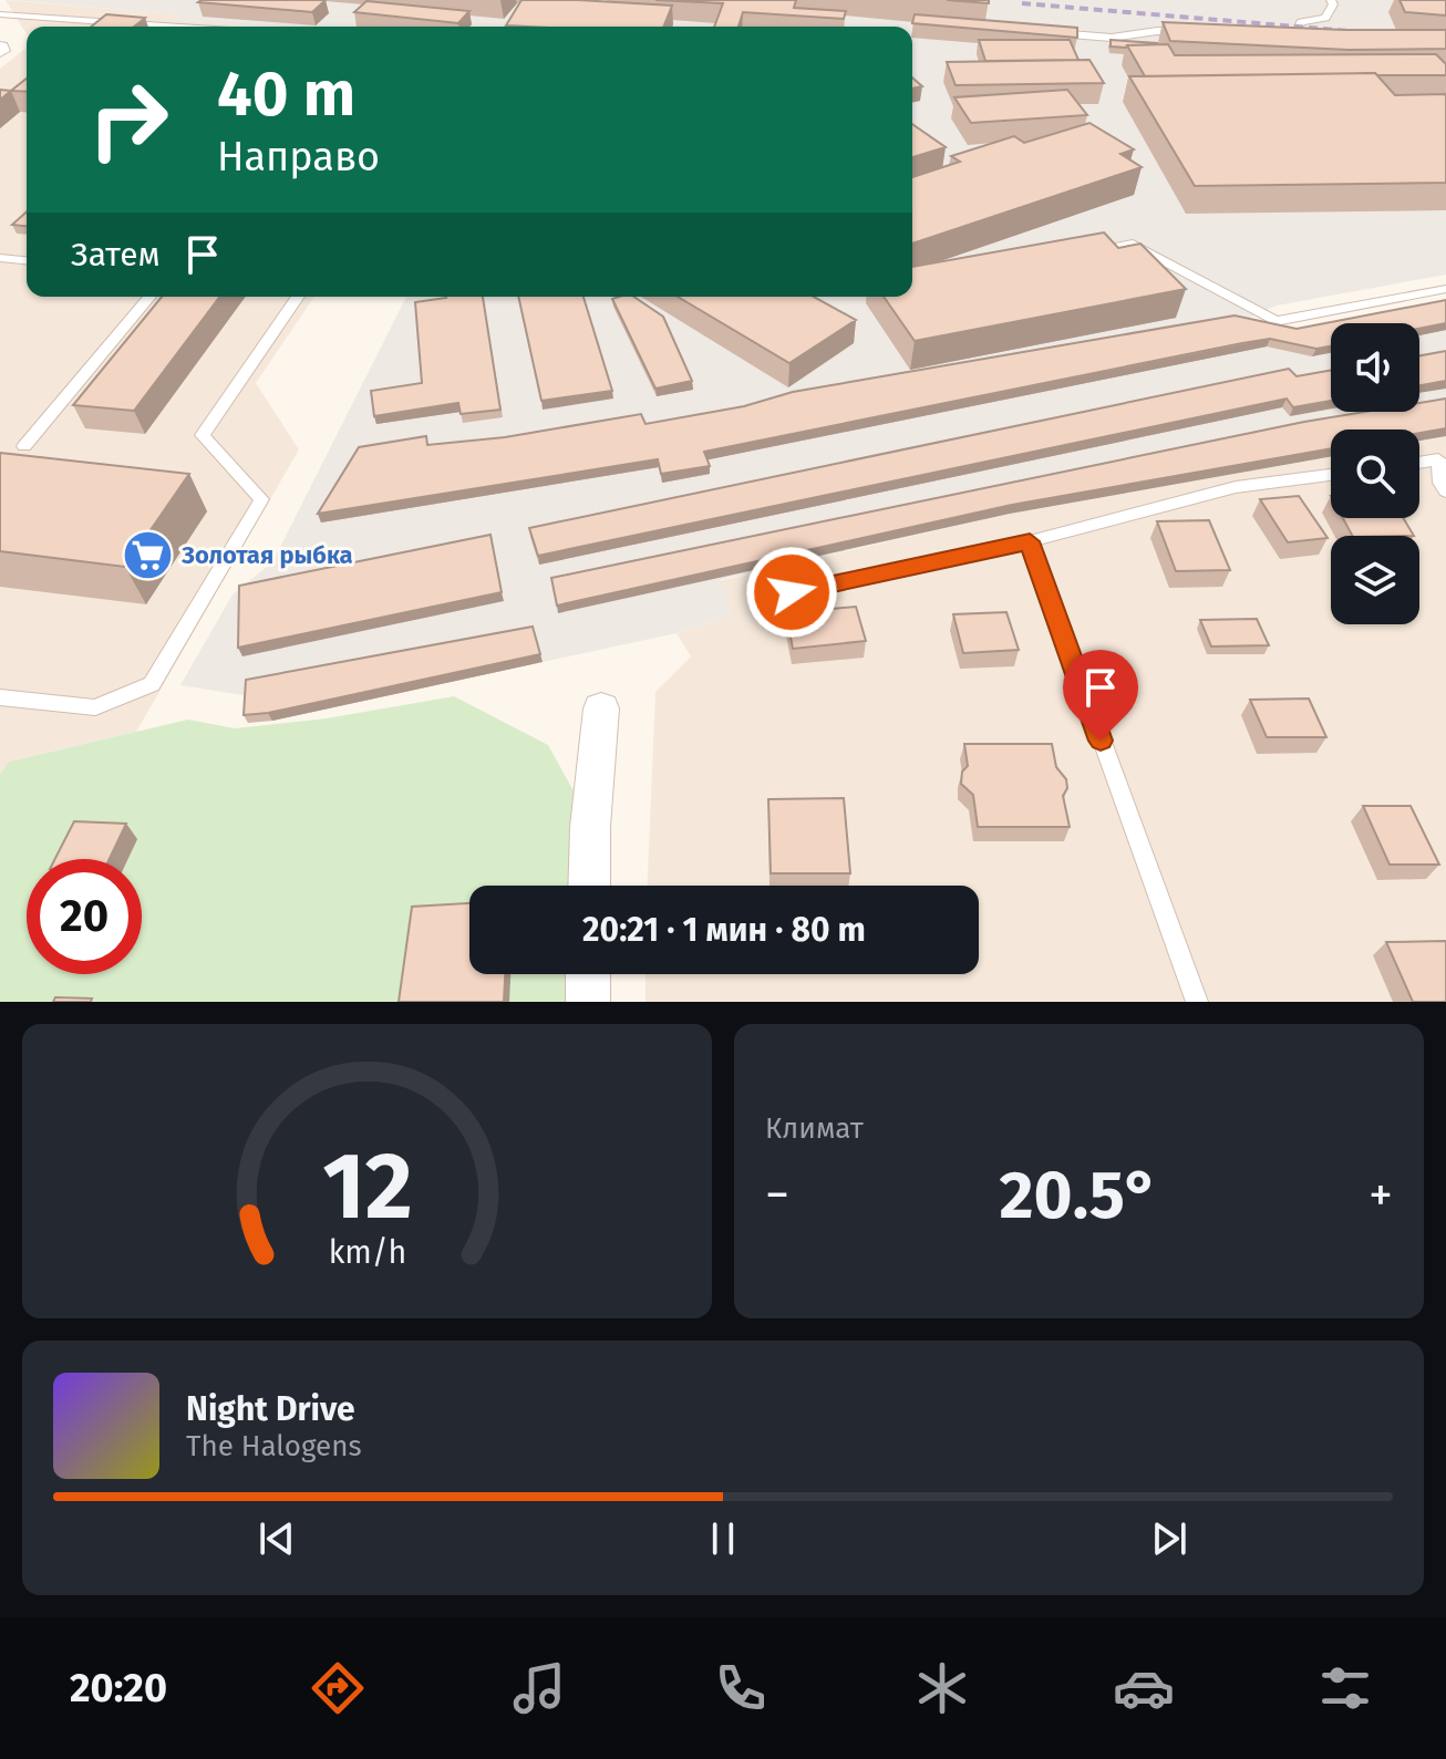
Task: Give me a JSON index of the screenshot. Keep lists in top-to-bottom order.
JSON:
{
  "places": {
    "supermarket": ["Золотая рыбка"]
  },
  "page": {
    "turn": ["40 m", "Направо"],
    "then": "Затем",
    "limit": "20",
    "trip": "20:21 · 1 мин · 80 m",
    "tile": "Климат",
    "heat": ["−", "20.5°", "+"],
    "song": ["Night Drive", "The Halogens"],
    "tabs": "20:20",
    "gauge": ["12", "km/h"]
  }
}
